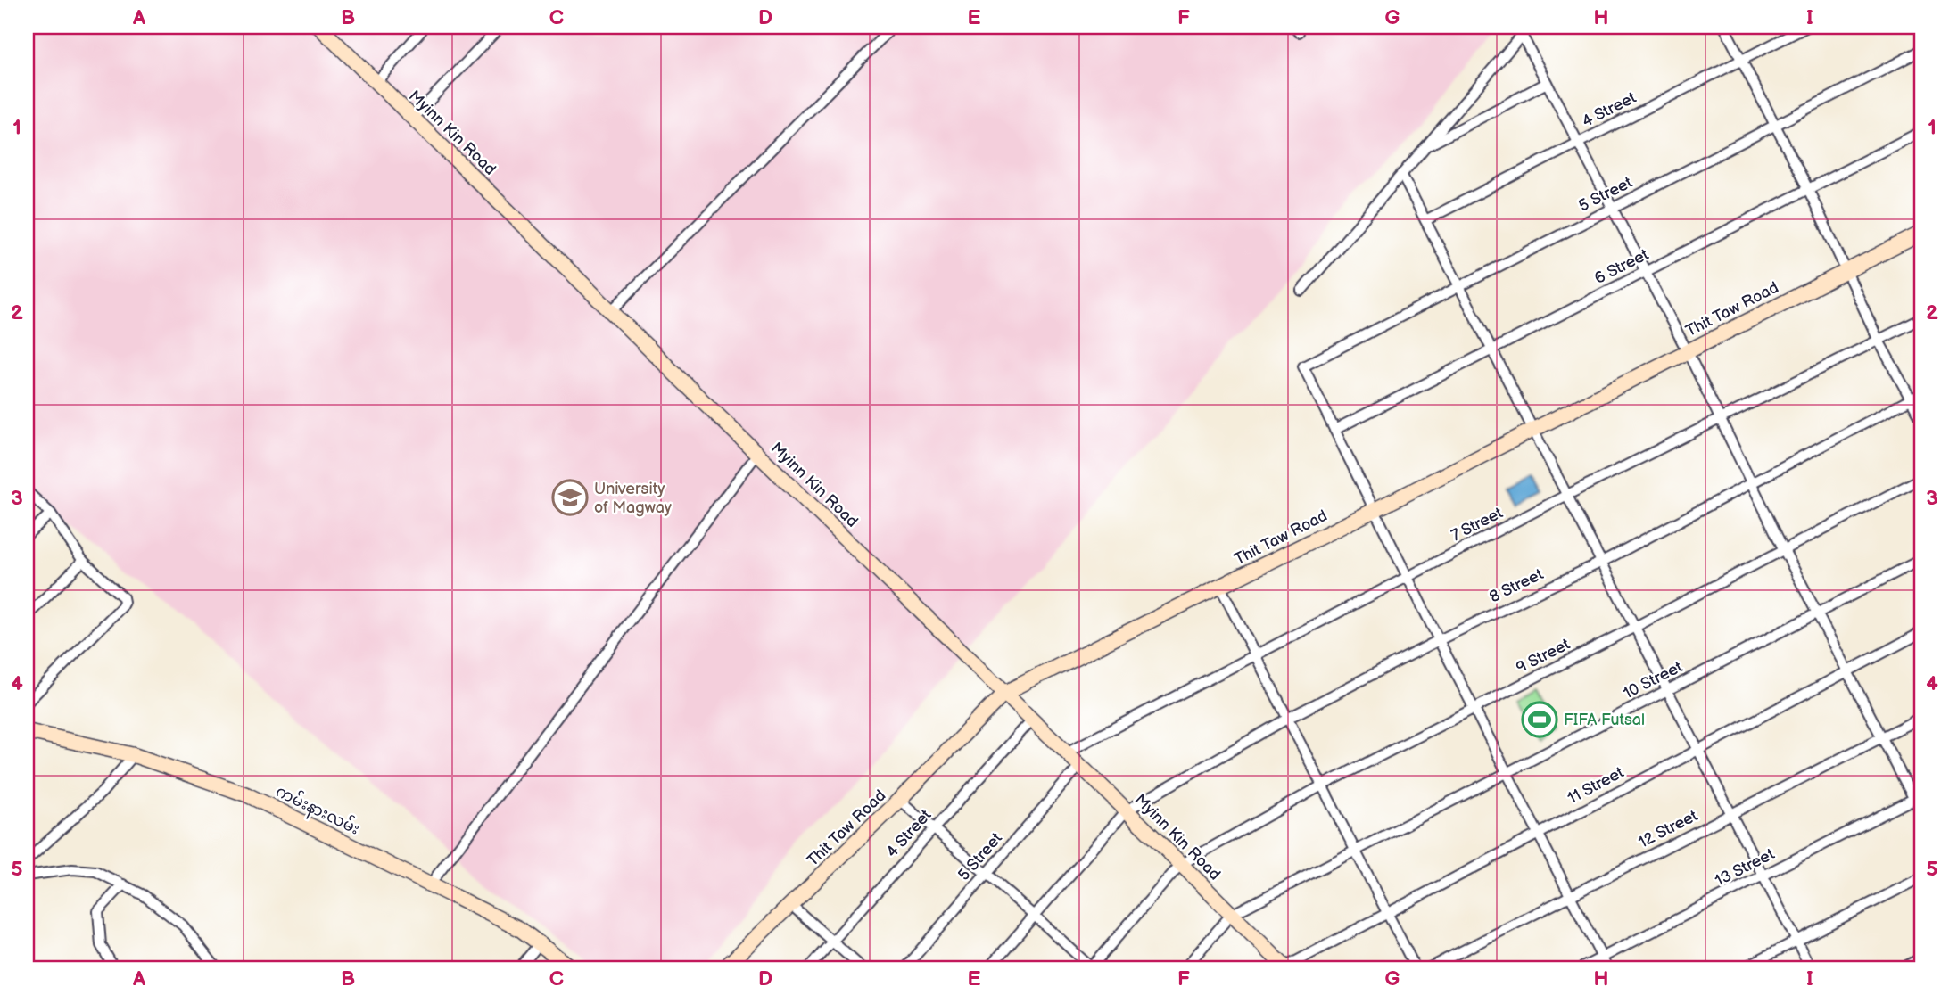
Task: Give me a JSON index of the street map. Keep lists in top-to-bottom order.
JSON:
{
  "streets": {
    "street": [
      "4 Street",
      "Myinn Kin Road",
      "5 Street",
      "6 Street",
      "Thit Taw Road",
      "7 Street",
      "8 Street",
      "9 Street",
      "10 Street",
      "11 Street",
      "ကမ်းနားလမ်း",
      "12 Street",
      "13 Street"
    ]
  },
  "crossings": [
    ["4 Street", "Myinn Kin Road"],
    ["Myinn Kin Road", "5 Street"],
    ["Myinn Kin Road", "Thit Taw Road"],
    ["Myinn Kin Road", "7 Street"],
    ["Myinn Kin Road", "8 Street"],
    ["Myinn Kin Road", "9 Street"],
    ["Myinn Kin Road", "10 Street"],
    ["Myinn Kin Road", "11 Street"],
    ["5 Street", "6 Street"]
  ],
  "places": {
    "school or university": ["University of Magway"],
    "sports": ["FIFA Futsal"]
  },
  "grid": {
    "columns": [
      "A",
      "B",
      "C",
      "D",
      "E",
      "F",
      "G",
      "H",
      "I"
    ],
    "rows": [
      "1",
      "2",
      "3",
      "4",
      "5"
    ]
  }
}
